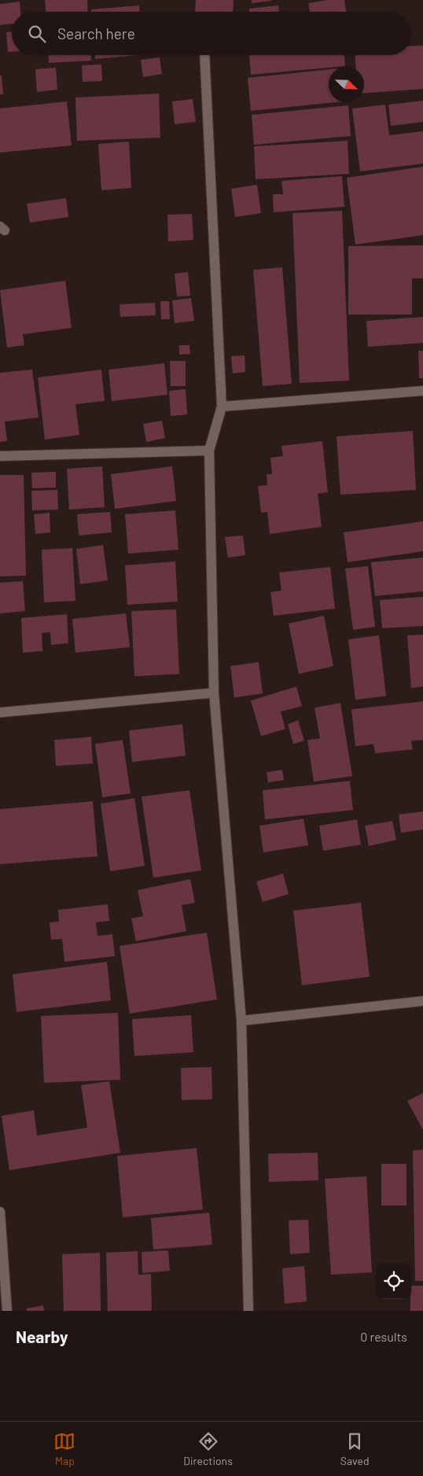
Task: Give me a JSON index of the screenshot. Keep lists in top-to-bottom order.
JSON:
{
  "north": "bottom right",
  "page": {
    "search": "Search here",
    "heading": ["Nearby", "0 results"],
    "nav": ["Map", "Directions", "Saved"]
  }
}
